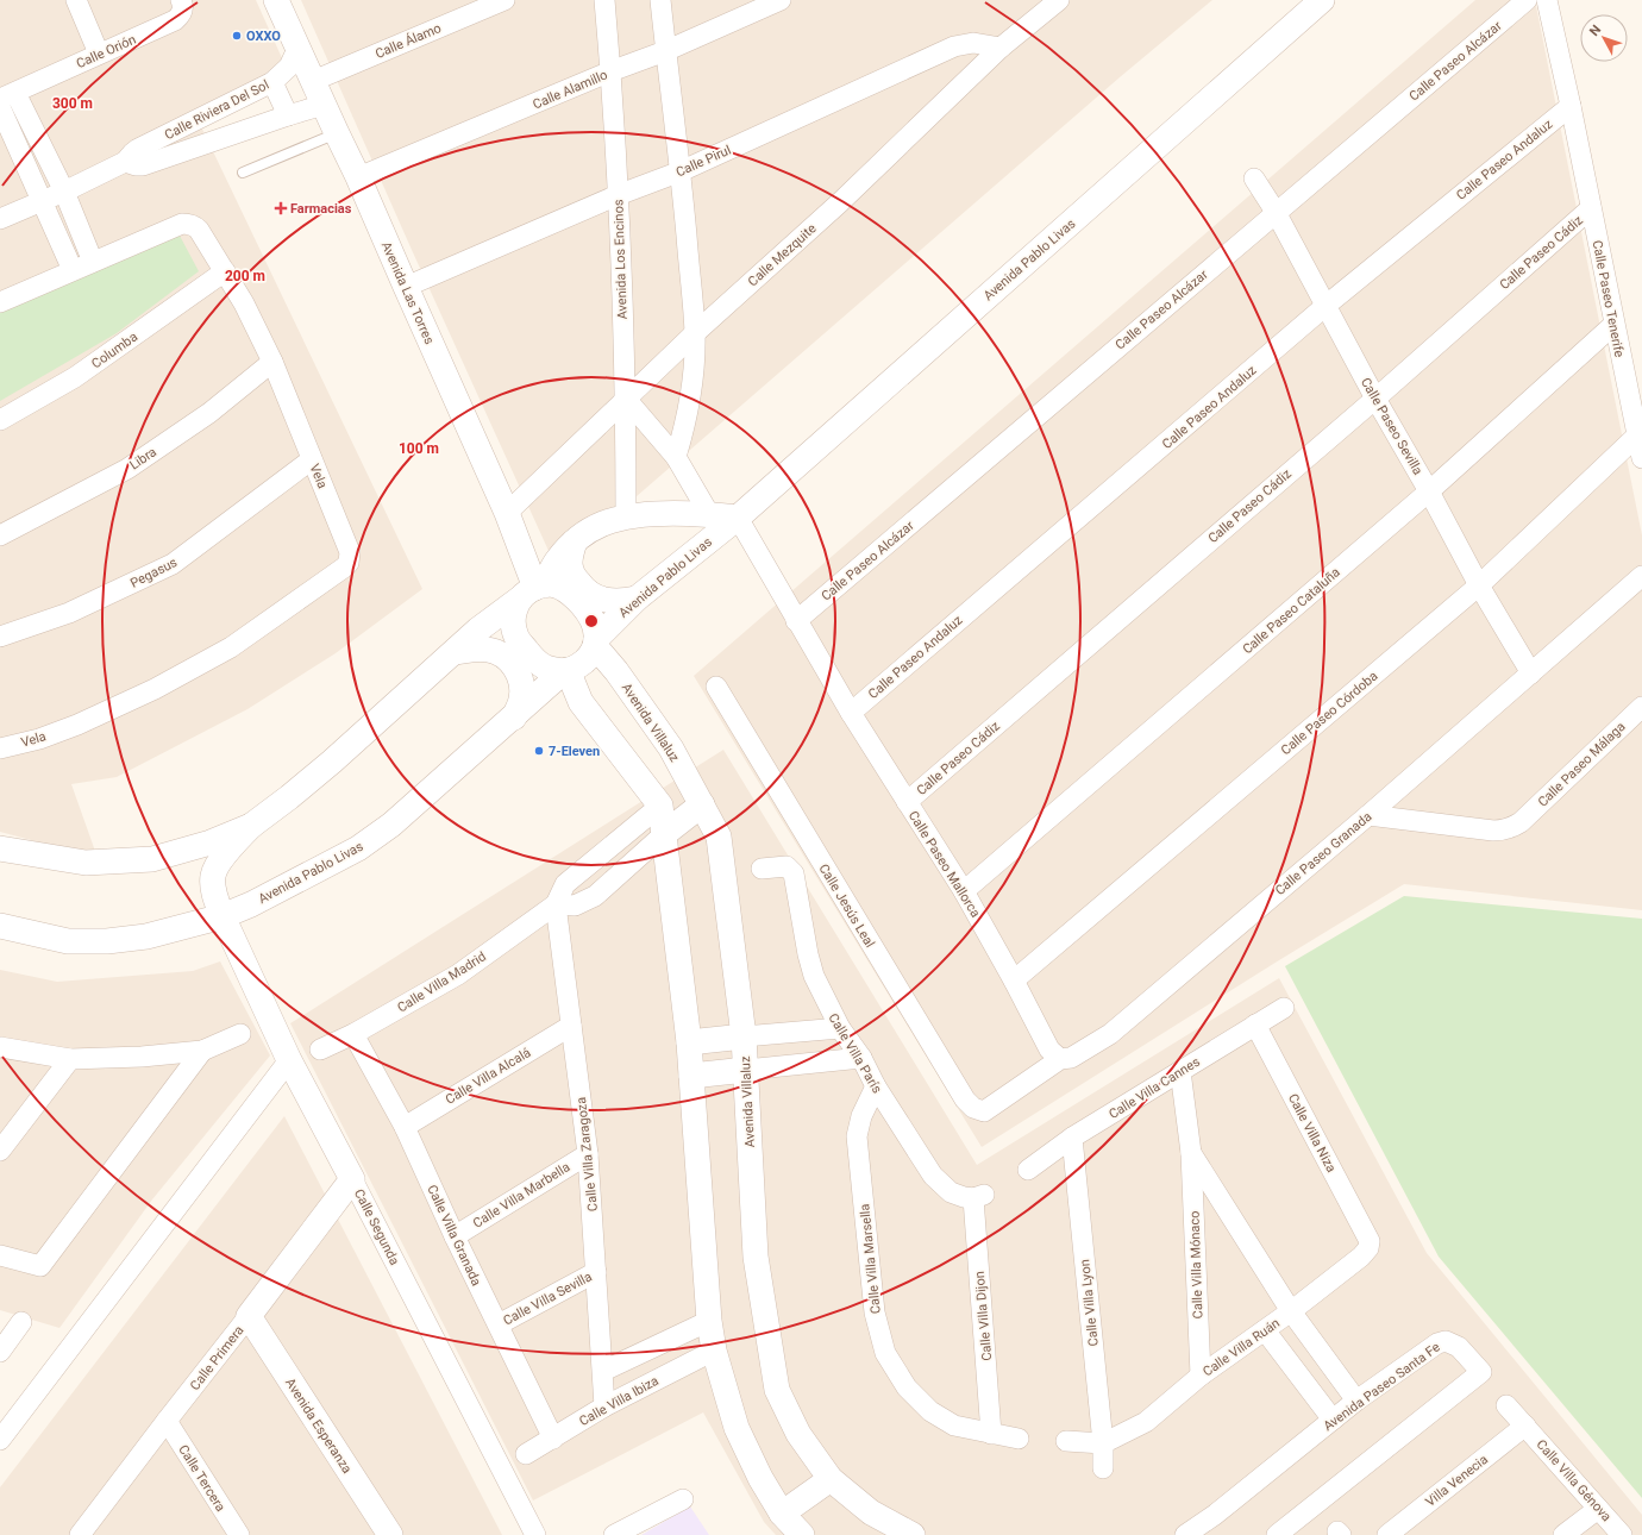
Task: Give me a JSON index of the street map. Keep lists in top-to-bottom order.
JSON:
{
  "streets": {
    "street": [
      "Calle Álamo",
      "Calle Orión",
      "Calle Paseo Alcázar",
      "Calle Alamillo",
      "Calle Riviera Del Sol",
      "Calle Paseo Andaluz",
      "Calle Pirul",
      "Calle Paseo Cádiz",
      "Calle Mezquite",
      "Avenida Los Encinos",
      "Avenida Pablo Livas",
      "Avenida Las Torres",
      "Calle Paseo Tenerife",
      "Columba",
      "Calle Paseo Sevilla",
      "Libra",
      "Vela",
      "Pegasus",
      "Calle Paseo Cataluña",
      "Calle Paseo Córdoba",
      "Avenida Villaluz",
      "Calle Paseo Málaga",
      "Calle Paseo Granada",
      "Calle Paseo Mallorca",
      "Calle Jesús Leal",
      "Calle Villa Madrid",
      "Calle Villa París",
      "Calle Villa Alcalá",
      "Calle Villa Cannes",
      "Calle Villa Niza",
      "Calle Villa Zaragoza",
      "Calle Villa Marbella",
      "Calle Segunda",
      "Calle Villa Granada",
      "Calle Villa Marsella",
      "Calle Villa Mónaco",
      "Calle Villa Sevilla",
      "Calle Villa Lyon",
      "Calle Villa Dijon",
      "Calle Villa Ruán",
      "Calle Primera",
      "Avenida Paseo Santa Fe",
      "Calle Villa Ibiza",
      "Avenida Esperanza",
      "Calle Tercera",
      "Villa Venecia",
      "Calle Villa Génova"
    ]
  },
  "crossings": [
    ["Calle Álamo", "Avenida Las Torres"],
    ["Calle Orión", "Calle Riviera Del Sol"],
    ["Calle Orión", "Vela"],
    ["Calle Paseo Alcázar", "Calle Paseo Sevilla"],
    ["Calle Paseo Alcázar", "Calle Paseo Mallorca"],
    ["Calle Alamillo", "Avenida Los Encinos"],
    ["Calle Alamillo", "Avenida Las Torres"],
    ["Calle Riviera Del Sol", "Avenida Las Torres"],
    ["Calle Paseo Andaluz", "Calle Paseo Tenerife"],
    ["Calle Paseo Andaluz", "Calle Paseo Sevilla"],
    ["Calle Paseo Andaluz", "Calle Paseo Mallorca"],
    ["Calle Pirul", "Calle Mezquite"],
    ["Calle Pirul", "Avenida Los Encinos"],
    ["Calle Pirul", "Avenida Las Torres"],
    ["Calle Paseo Cádiz", "Calle Paseo Tenerife"],
    ["Calle Paseo Cádiz", "Calle Paseo Sevilla"],
    ["Calle Paseo Cádiz", "Calle Paseo Mallorca"],
    ["Calle Mezquite", "Avenida Los Encinos"],
    ["Calle Mezquite", "Avenida Las Torres"],
    ["Avenida Los Encinos", "Avenida Pablo Livas"],
    ["Avenida Pablo Livas", "Avenida Las Torres"],
    ["Avenida Pablo Livas", "Avenida Villaluz"],
    ["Avenida Pablo Livas", "Calle Paseo Mallorca"],
    ["Avenida Pablo Livas", "Calle Segunda"],
    ["Avenida Las Torres", "Avenida Villaluz"],
    ["Calle Paseo Tenerife", "Calle Paseo Cataluña"],
    ["Calle Paseo Tenerife", "Calle Paseo Córdoba"],
    ["Columba", "Vela"],
    ["Calle Paseo Sevilla", "Calle Paseo Cataluña"],
    ["Calle Paseo Sevilla", "Calle Paseo Córdoba"],
    ["Calle Paseo Sevilla", "Calle Paseo Granada"],
    ["Libra", "Vela"],
    ["Vela", "Pegasus"],
    ["Calle Paseo Cataluña", "Calle Paseo Mallorca"],
    ["Calle Paseo Córdoba", "Calle Paseo Mallorca"],
    ["Calle Paseo Málaga", "Calle Paseo Granada"],
    ["Calle Paseo Granada", "Calle Paseo Mallorca"],
    ["Calle Paseo Granada", "Calle Jesús Leal"],
    ["Calle Villa Madrid", "Calle Villa Zaragoza"],
    ["Calle Villa Madrid", "Calle Villa Granada"],
    ["Calle Villa París", "Calle Villa Marsella"],
    ["Calle Villa París", "Calle Villa Dijon"],
    ["Calle Villa Alcalá", "Calle Villa Zaragoza"],
    ["Calle Villa Alcalá", "Calle Villa Granada"],
    ["Calle Villa Cannes", "Calle Villa Niza"],
    ["Calle Villa Cannes", "Calle Villa Mónaco"],
    ["Calle Villa Cannes", "Calle Villa Lyon"],
    ["Calle Villa Niza", "Calle Villa Ruán"],
    ["Calle Villa Zaragoza", "Calle Villa Marbella"],
    ["Calle Villa Zaragoza", "Calle Villa Sevilla"],
    ["Calle Villa Zaragoza", "Calle Villa Ibiza"],
    ["Calle Villa Marbella", "Calle Villa Granada"],
    ["Calle Segunda", "Calle Primera"],
    ["Calle Villa Granada", "Calle Villa Sevilla"],
    ["Calle Villa Granada", "Calle Villa Ibiza"],
    ["Calle Villa Marsella", "Calle Villa Dijon"],
    ["Calle Villa Mónaco", "Calle Villa Ruán"],
    ["Calle Villa Mónaco", "Avenida Paseo Santa Fe"],
    ["Calle Villa Lyon", "Calle Villa Ruán"],
    ["Calle Primera", "Avenida Esperanza"],
    ["Calle Primera", "Calle Tercera"],
    ["Villa Venecia", "Calle Villa Génova"]
  ],
  "places": {
    "other": ["OXXO", "7-Eleven"],
    "health": ["Farmacias"]
  },
  "north": "top left",
  "rings": ["300 m", "200 m", "100 m"]
}
